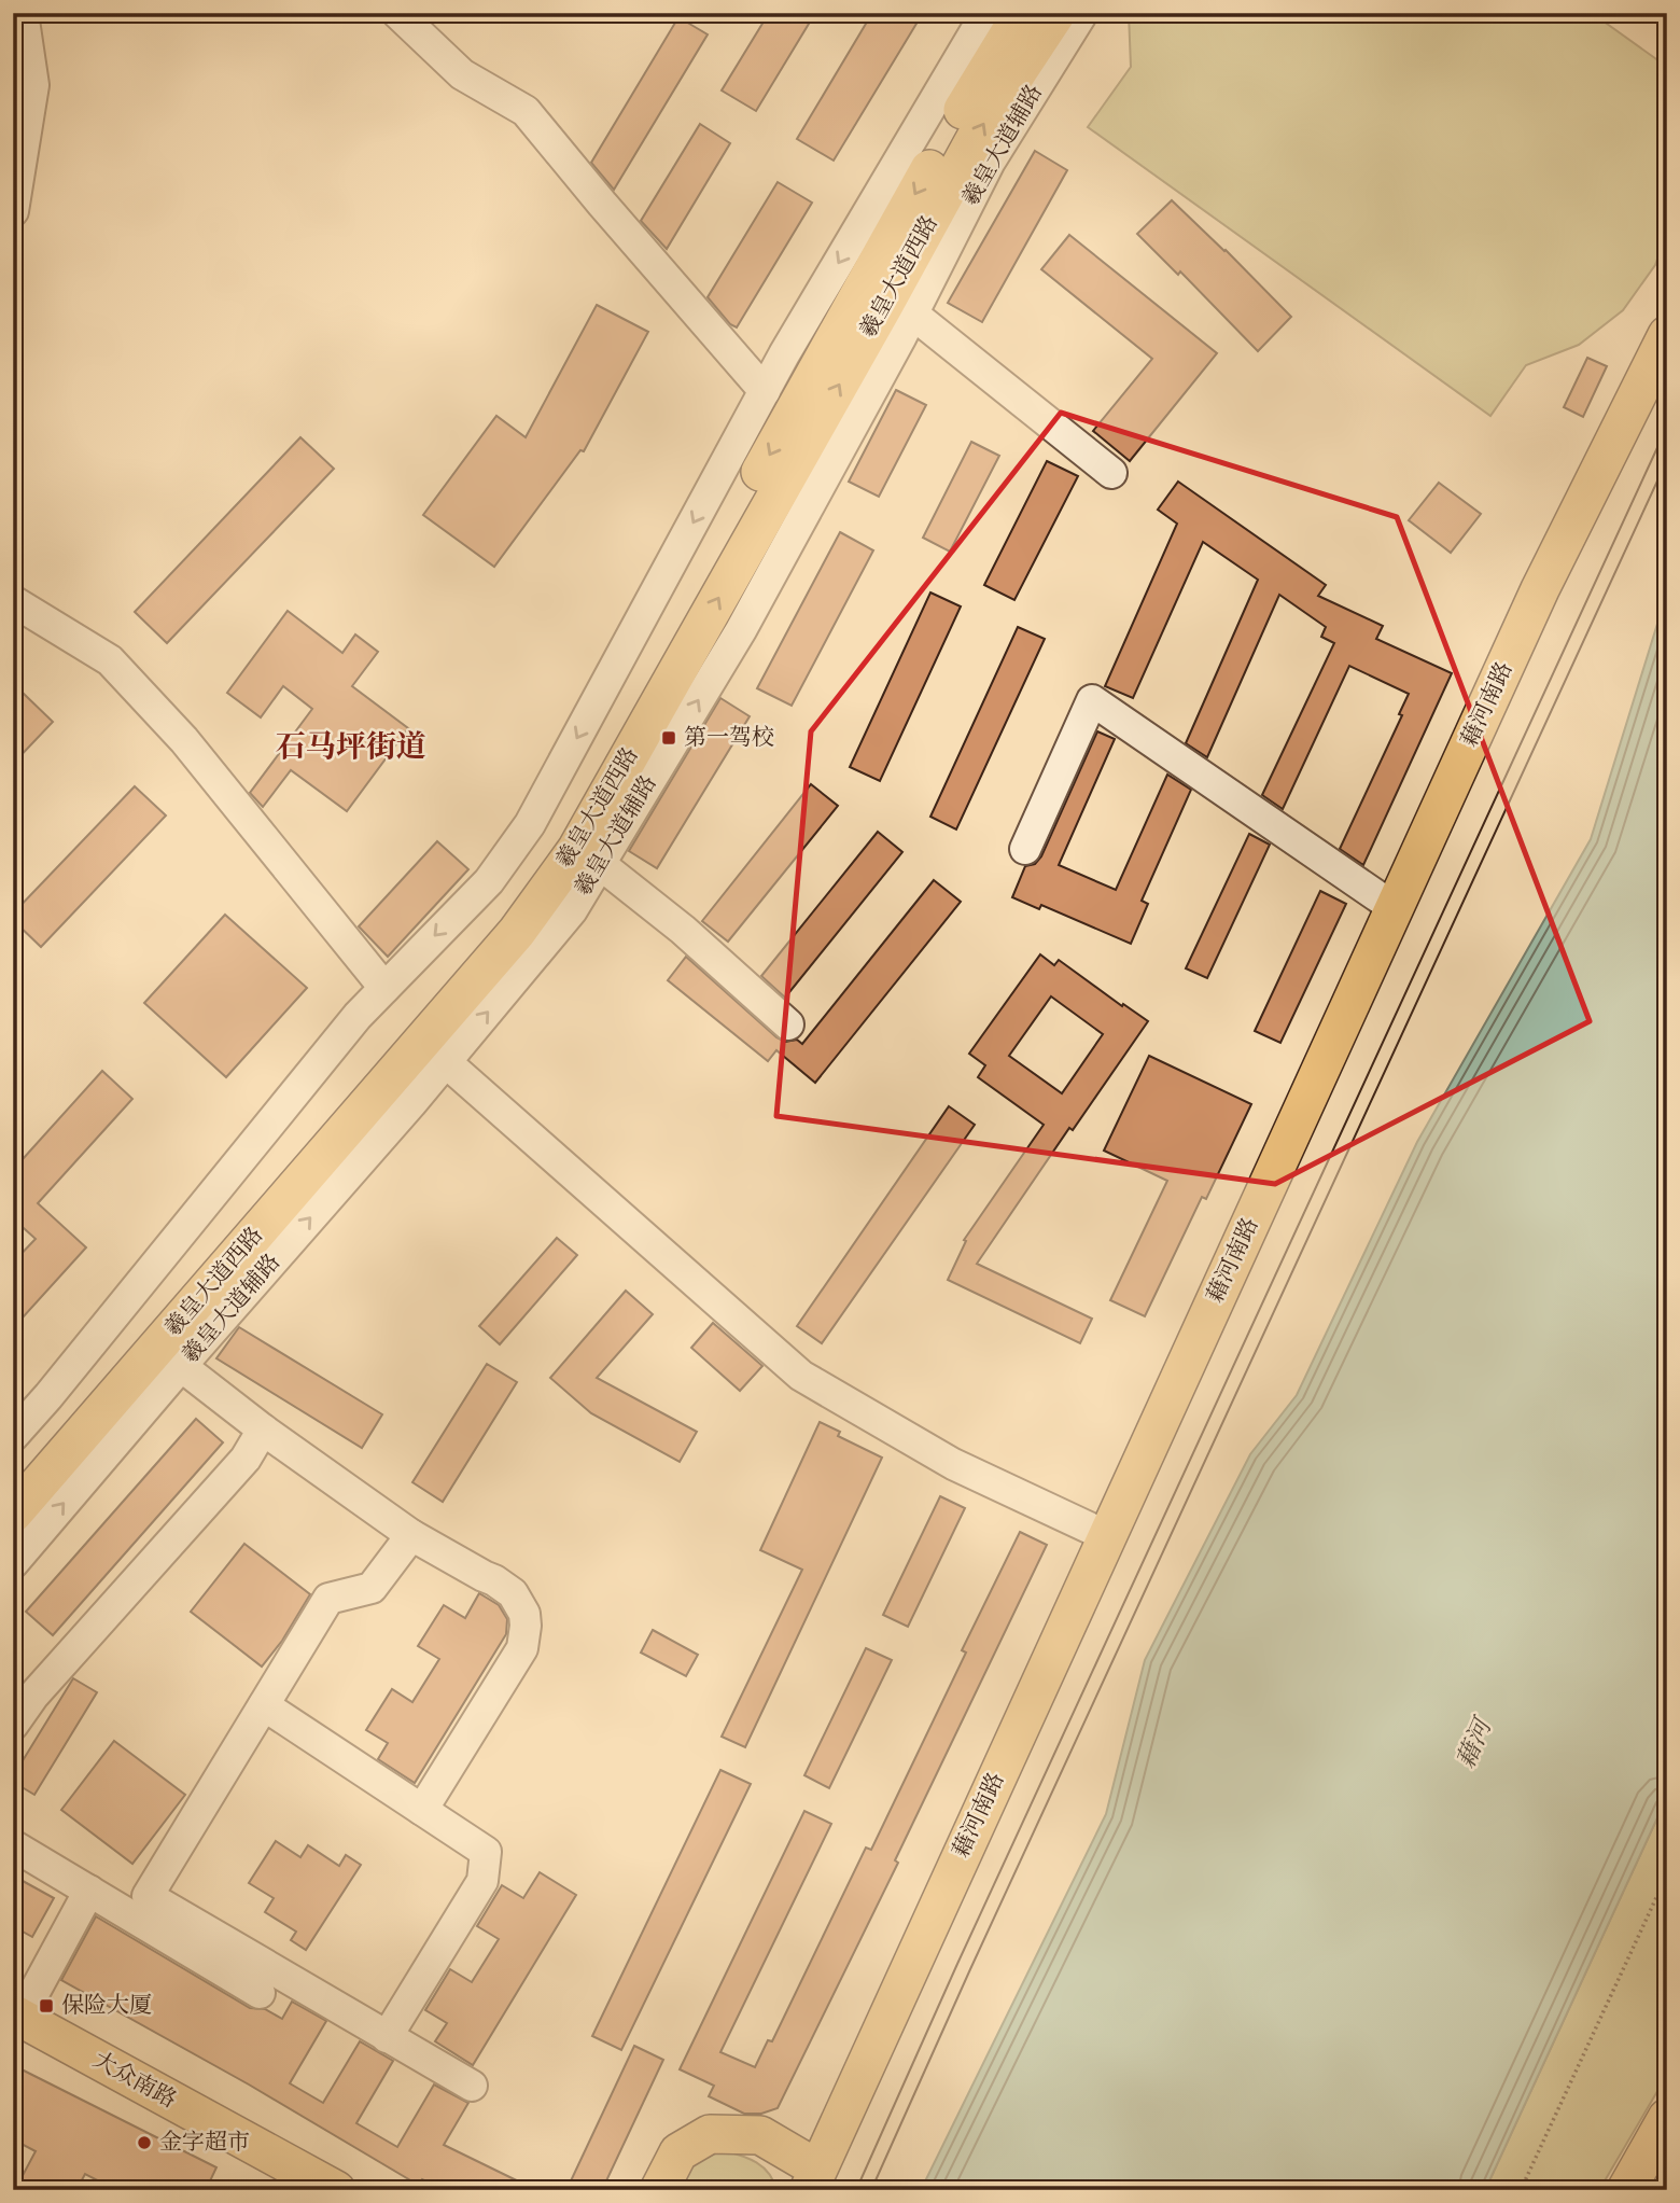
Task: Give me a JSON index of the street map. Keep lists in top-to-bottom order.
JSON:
{
  "streets": {
    "main road": ["羲皇大道西路", "藉河南路", "大众南路"],
    "street": ["羲皇大道辅路"]
  },
  "districts": ["石马坪街道"],
  "water": ["藉河"],
  "places": {
    "transit": ["第一驾校", "保险大厦"],
    "other": ["金字超市"]
  }
}
